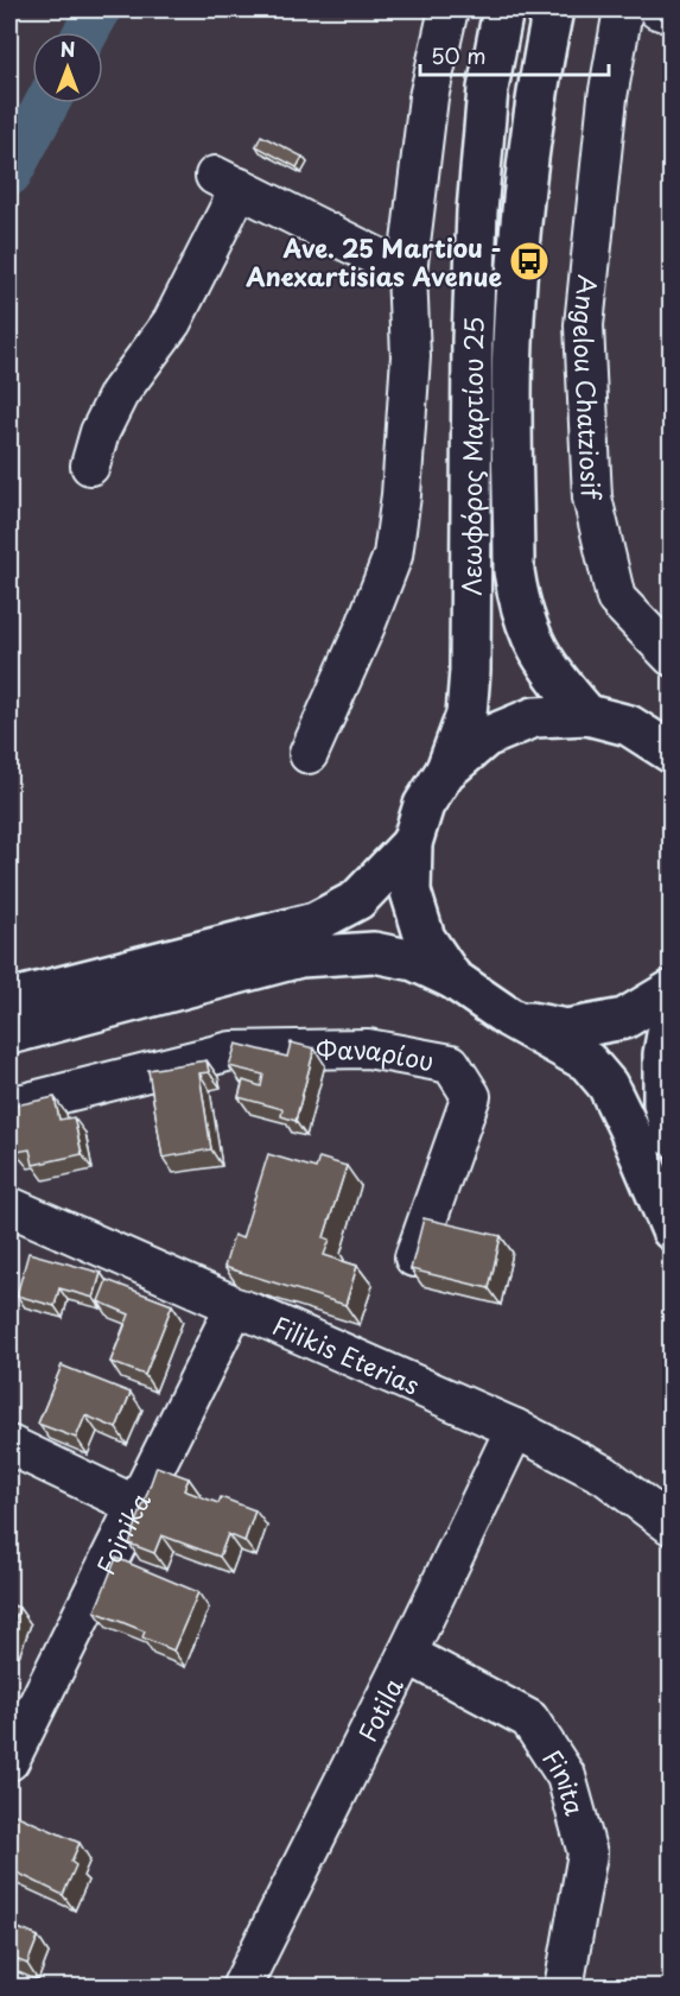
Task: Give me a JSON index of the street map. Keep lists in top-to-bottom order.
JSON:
{
  "streets": {
    "main road": ["Λεωφόρος Μαρτίου 25"],
    "street": [
      "Angelou Chatziosif",
      "Φαναρίου",
      "Filikis Eterias",
      "Foinika",
      "Fotila",
      "Finita"
    ]
  },
  "crossings": [
    ["Filikis Eterias", "Foinika"],
    ["Filikis Eterias", "Fotila"],
    ["Fotila", "Finita"]
  ],
  "places": {
    "bus stop": ["Ave. 25 Martiou - Anexartisias Avenue"]
  },
  "scale_bar": "50 m",
  "north": "top"
}
